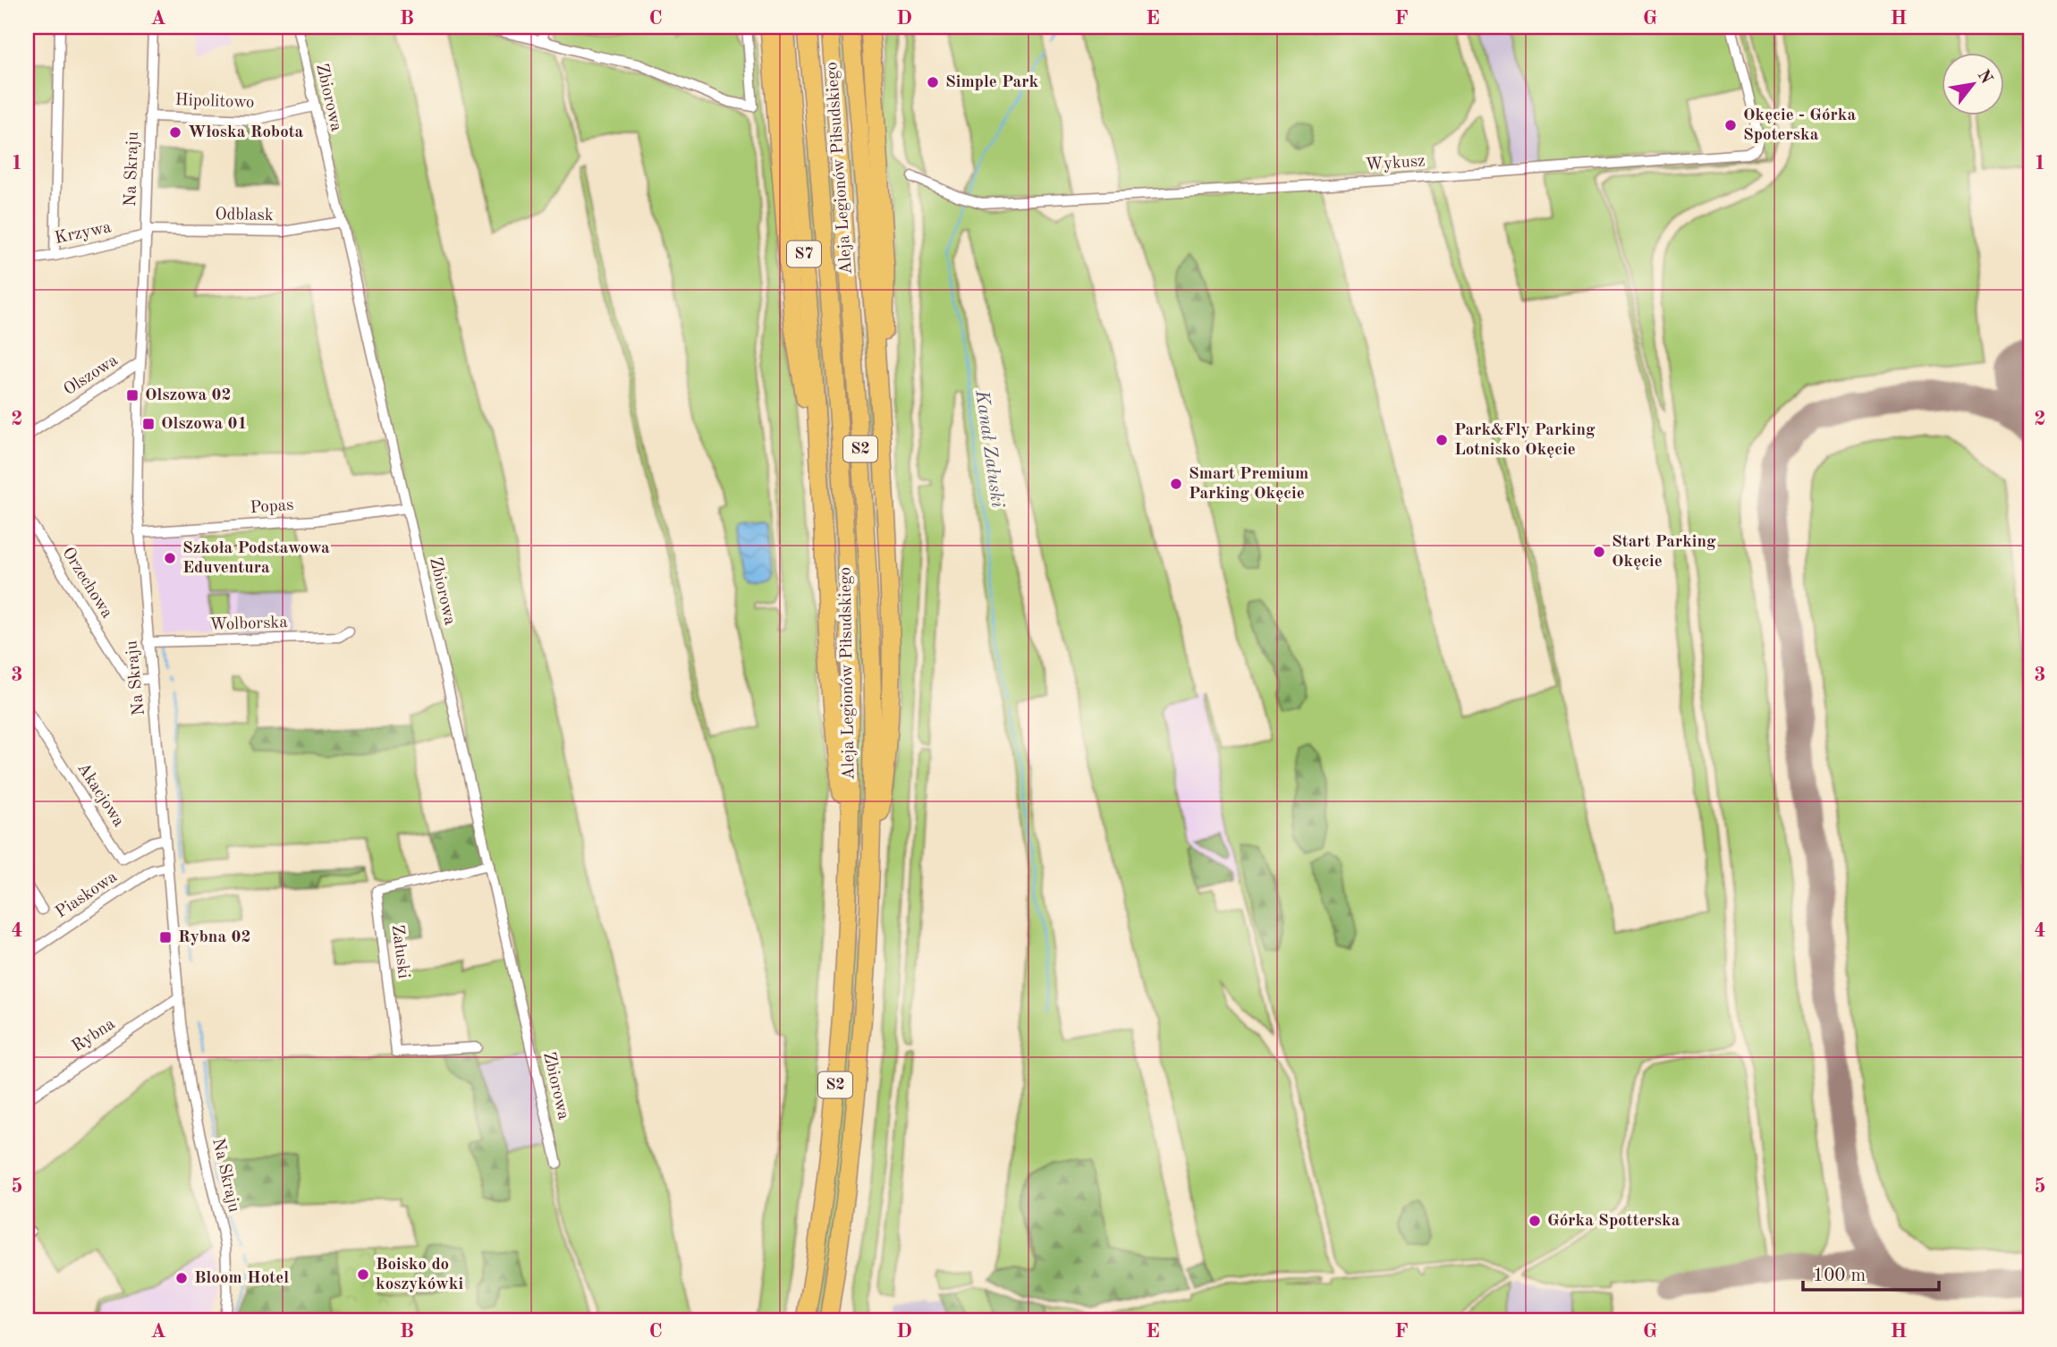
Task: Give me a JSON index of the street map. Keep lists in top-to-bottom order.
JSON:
{
  "streets": {
    "highway": ["Aleja Legionów Piłsudskiego", "S7", "S2"],
    "street": [
      "Zbiorowa",
      "Hipolitowo",
      "Wykusz",
      "Na Skraju",
      "Odblask",
      "Krzywa",
      "Olszowa",
      "Popas",
      "Orzechowa",
      "Wolborska",
      "Akacjowa",
      "Piaskowa",
      "Załuski",
      "Rybna"
    ]
  },
  "crossings": [
    ["Zbiorowa", "Hipolitowo"],
    ["Zbiorowa", "Odblask"],
    ["Zbiorowa", "Popas"],
    ["Zbiorowa", "Załuski"],
    ["Hipolitowo", "Na Skraju"],
    ["Aleja Legionów Piłsudskiego", "S7"],
    ["Na Skraju", "Odblask"],
    ["Na Skraju", "Krzywa"],
    ["Na Skraju", "Olszowa"],
    ["Na Skraju", "Popas"],
    ["Na Skraju", "Orzechowa"],
    ["Na Skraju", "Wolborska"],
    ["Na Skraju", "Akacjowa"],
    ["Na Skraju", "Piaskowa"],
    ["Na Skraju", "Rybna"],
    ["Odblask", "Krzywa"]
  ],
  "water": ["Kanał Załuski"],
  "places": {
    "other": [
      "Simple Park",
      "Okęcie - Górka Spoterska",
      "Włoska Robota",
      "Park&Fly Parking Lotnisko Okęcie",
      "Smart Premium Parking Okęcie",
      "Start Parking Okęcie",
      "Szkoła Podstawowa Eduventura",
      "Górka Spotterska",
      "Boisko do koszykówki",
      "Bloom Hotel"
    ],
    "transit": ["Olszowa 02", "Olszowa 01", "Rybna 02"]
  },
  "scale_bar": "100 m",
  "north": "top right",
  "grid": {
    "columns": [
      "A",
      "B",
      "C",
      "D",
      "E",
      "F",
      "G",
      "H"
    ],
    "rows": [
      "1",
      "2",
      "3",
      "4",
      "5"
    ]
  }
}
